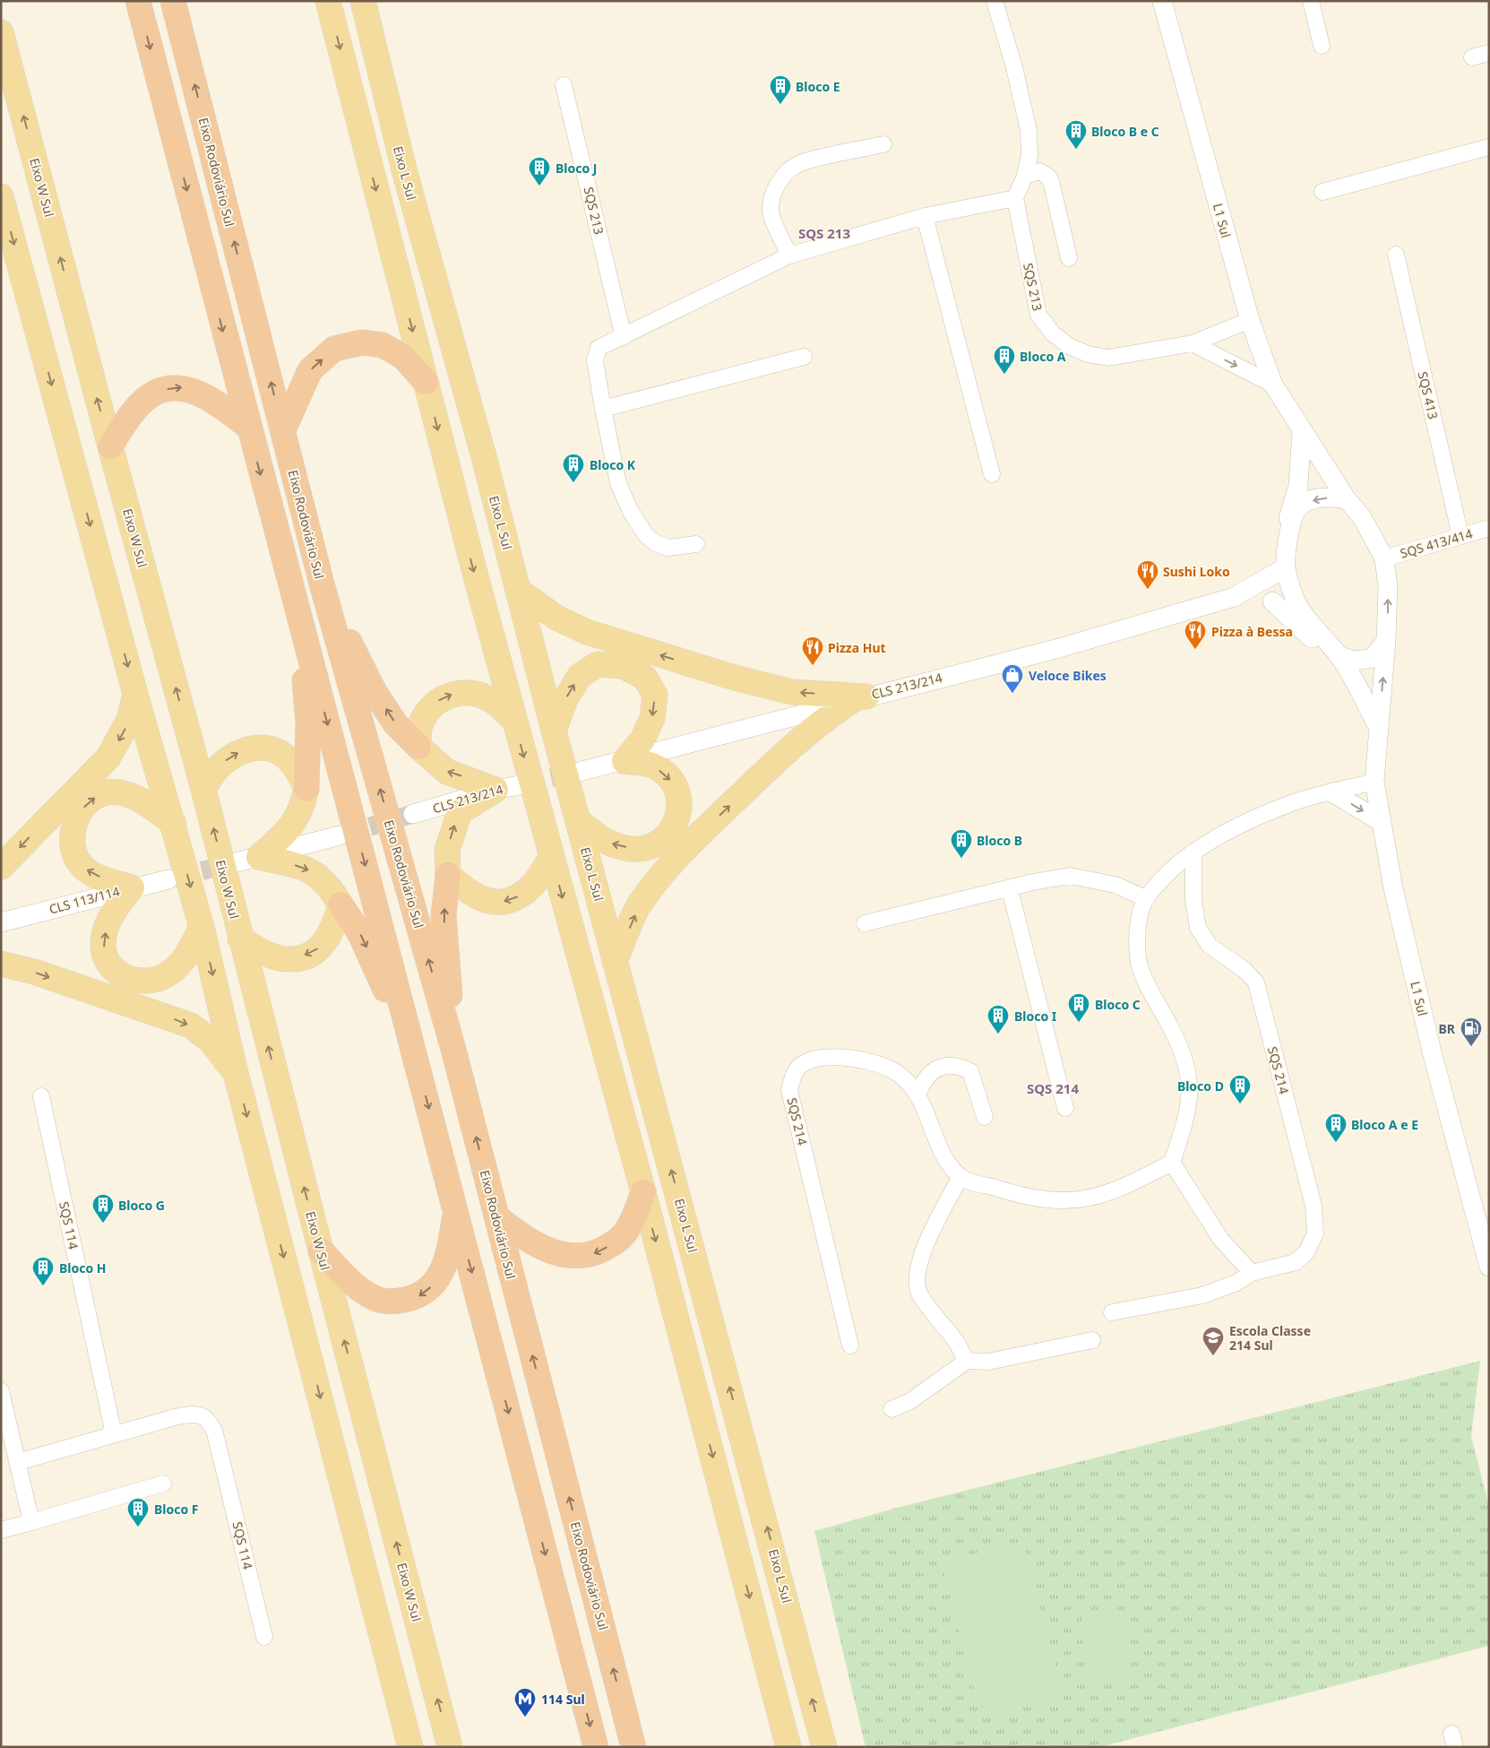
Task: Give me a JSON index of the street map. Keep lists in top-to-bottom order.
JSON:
{
  "streets": {
    "highway": ["Eixo Rodoviário Sul"],
    "main road": ["Eixo L Sul", "Eixo W Sul"],
    "street": [
      "SQS 213",
      "L1 Sul",
      "SQS 413",
      "SQS 413/414",
      "CLS 213/214",
      "CLS 113/114",
      "SQS 214",
      "SQS 114"
    ]
  },
  "crossings": [
    ["SQS 213", "L1 Sul"],
    ["L1 Sul", "SQS 413/414"],
    ["SQS 413", "SQS 413/414"]
  ],
  "districts": ["SQS 213", "SQS 214"],
  "places": {
    "building": [
      "Bloco E",
      "Bloco B e C",
      "Bloco J",
      "Bloco A",
      "Bloco K",
      "Bloco B",
      "Bloco C",
      "Bloco I",
      "Bloco D",
      "Bloco A e E",
      "Bloco G",
      "Bloco H",
      "Bloco F"
    ],
    "restaurant": ["Sushi Loko", "Pizza à Bessa", "Pizza Hut"],
    "shop": ["Veloce Bikes"],
    "fuel station": ["BR"],
    "school or university": ["Escola Classe 214 Sul"],
    "metro station": ["114 Sul"]
  }
}
